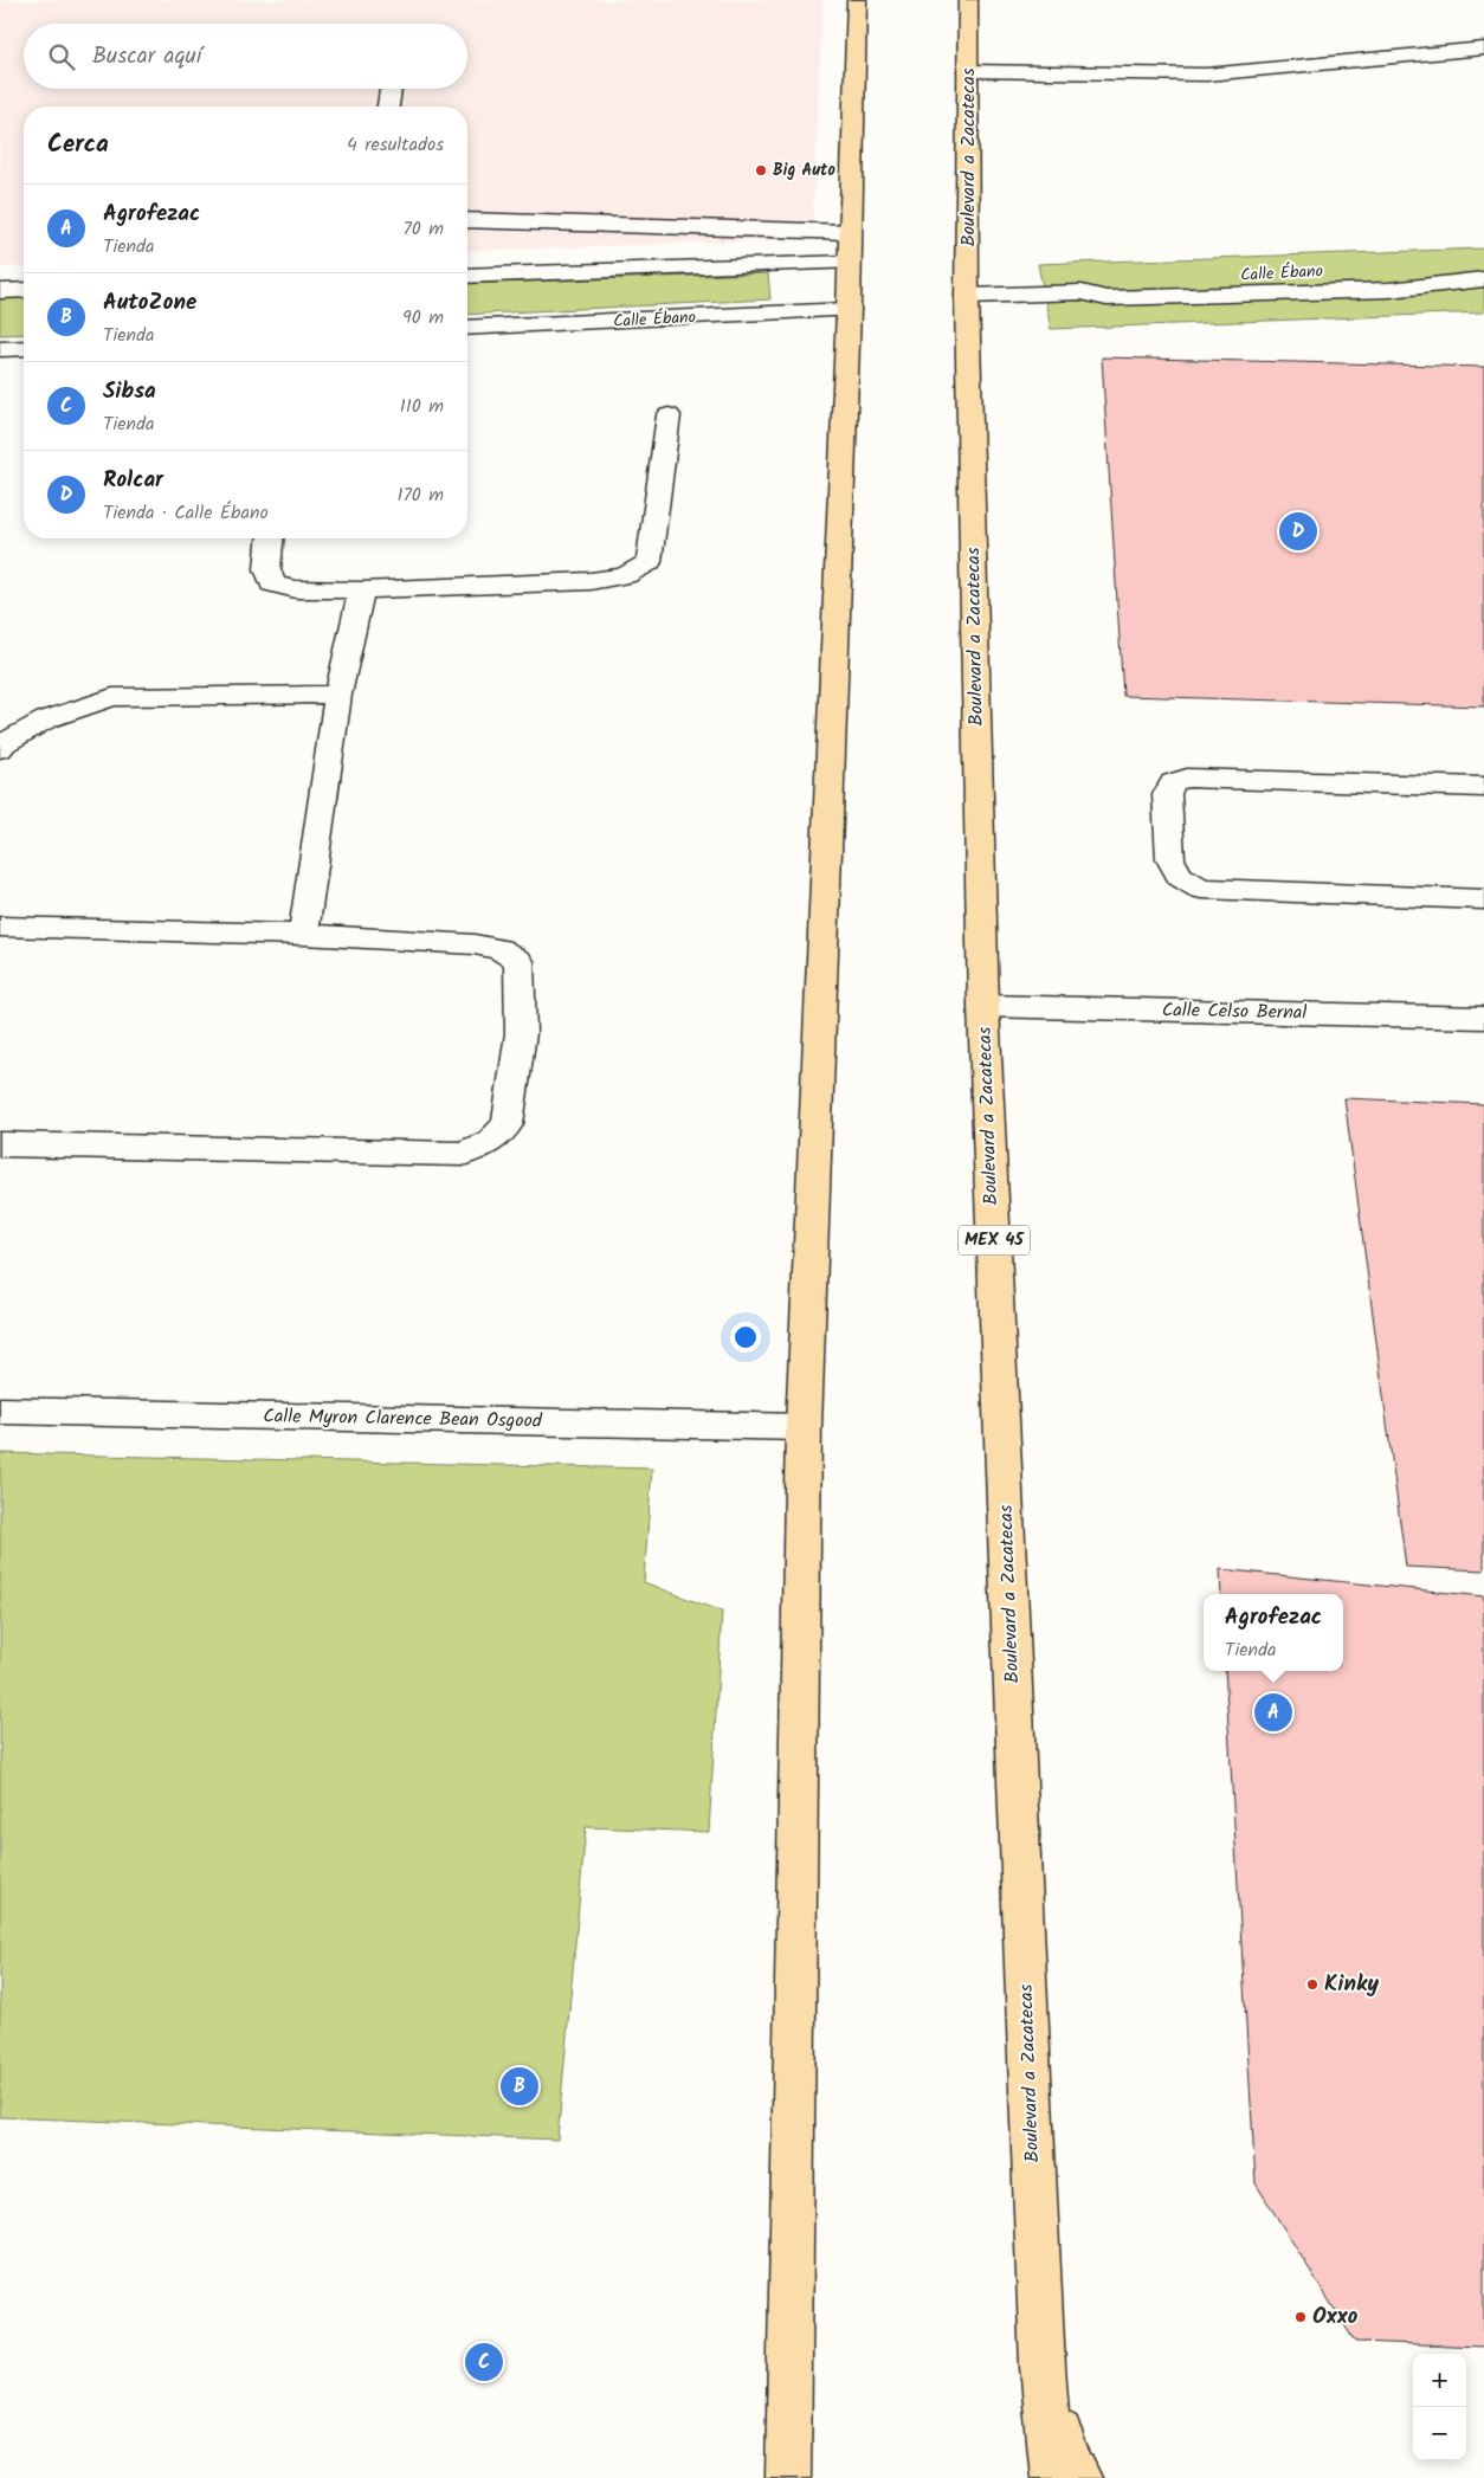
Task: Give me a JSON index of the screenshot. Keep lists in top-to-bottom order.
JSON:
{
  "streets": {
    "main road": ["Boulevard a Zacatecas", "MEX 45"],
    "street": ["Calle Ébano", "Calle Celso Bernal", "Calle Myron Clarence Bean Osgood"]
  },
  "crossings": [
    ["Boulevard a Zacatecas", "Calle Ébano"],
    ["Boulevard a Zacatecas", "Calle Celso Bernal"]
  ],
  "places": ["Big Auto", "Kinky", "Oxxo"],
  "page": {
    "search": "Buscar aquí",
    "heading": ["Cerca", "4 resultados"],
    "list": [
      {
        "mark": "A",
        "name": "Agrofezac",
        "note": "Tienda",
        "value": "70 m"
      },
      {
        "mark": "B",
        "name": "AutoZone",
        "note": "Tienda",
        "value": "90 m"
      },
      {
        "mark": "C",
        "name": "Sibsa",
        "note": "Tienda",
        "value": "110 m"
      },
      {
        "mark": "D",
        "name": "Rolcar",
        "note": "Tienda · Calle Ébano",
        "value": "170 m"
      }
    ],
    "pins": [
      "D",
      "A",
      "B",
      "C"
    ],
    "popup": ["Agrofezac", "Tienda"],
    "map_buttons": ["+", "−"]
  }
}
